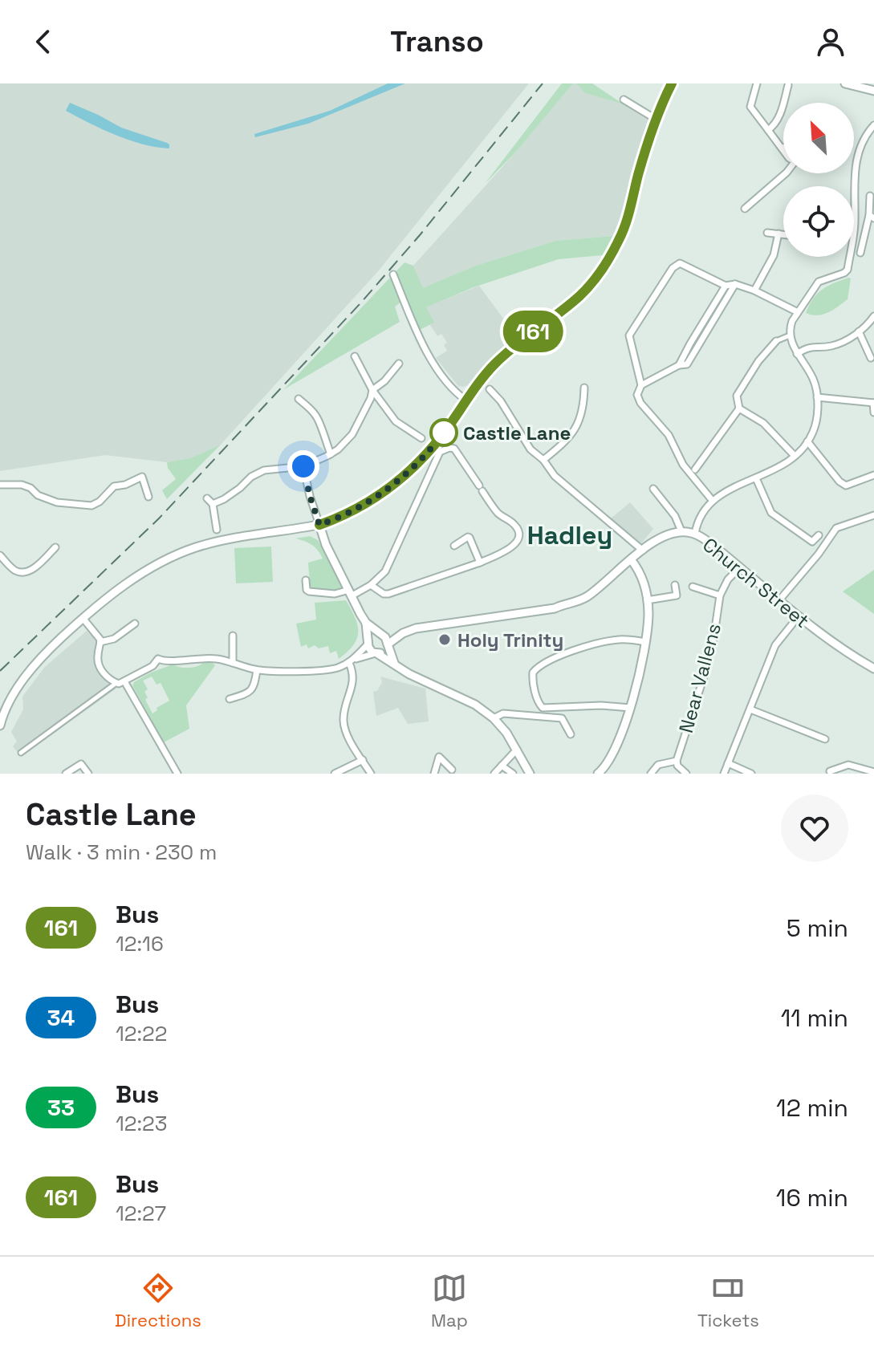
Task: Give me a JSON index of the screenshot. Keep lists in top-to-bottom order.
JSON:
{
  "streets": {
    "street": ["Church Street", "Near Vallens"]
  },
  "crossings": [
    ["Church Street", "Near Vallens"]
  ],
  "districts": ["Hadley"],
  "places": ["Castle Lane", "Holy Trinity"],
  "lines": ["bus line 161"],
  "north": "top left",
  "page": {
    "header": "Transo",
    "on_map": "161",
    "heading": ["Castle Lane", "Walk · 3 min · 230 m"],
    "list": [
      {
        "mark": "161",
        "name": "Bus",
        "note": "12:16",
        "value": "5 min"
      },
      {
        "mark": "34",
        "name": "Bus",
        "note": "12:22",
        "value": "11 min"
      },
      {
        "mark": "33",
        "name": "Bus",
        "note": "12:23",
        "value": "12 min"
      },
      {
        "mark": "161",
        "name": "Bus",
        "note": "12:27",
        "value": "16 min"
      }
    ],
    "tabs": ["Directions", "Map", "Tickets"]
  }
}
